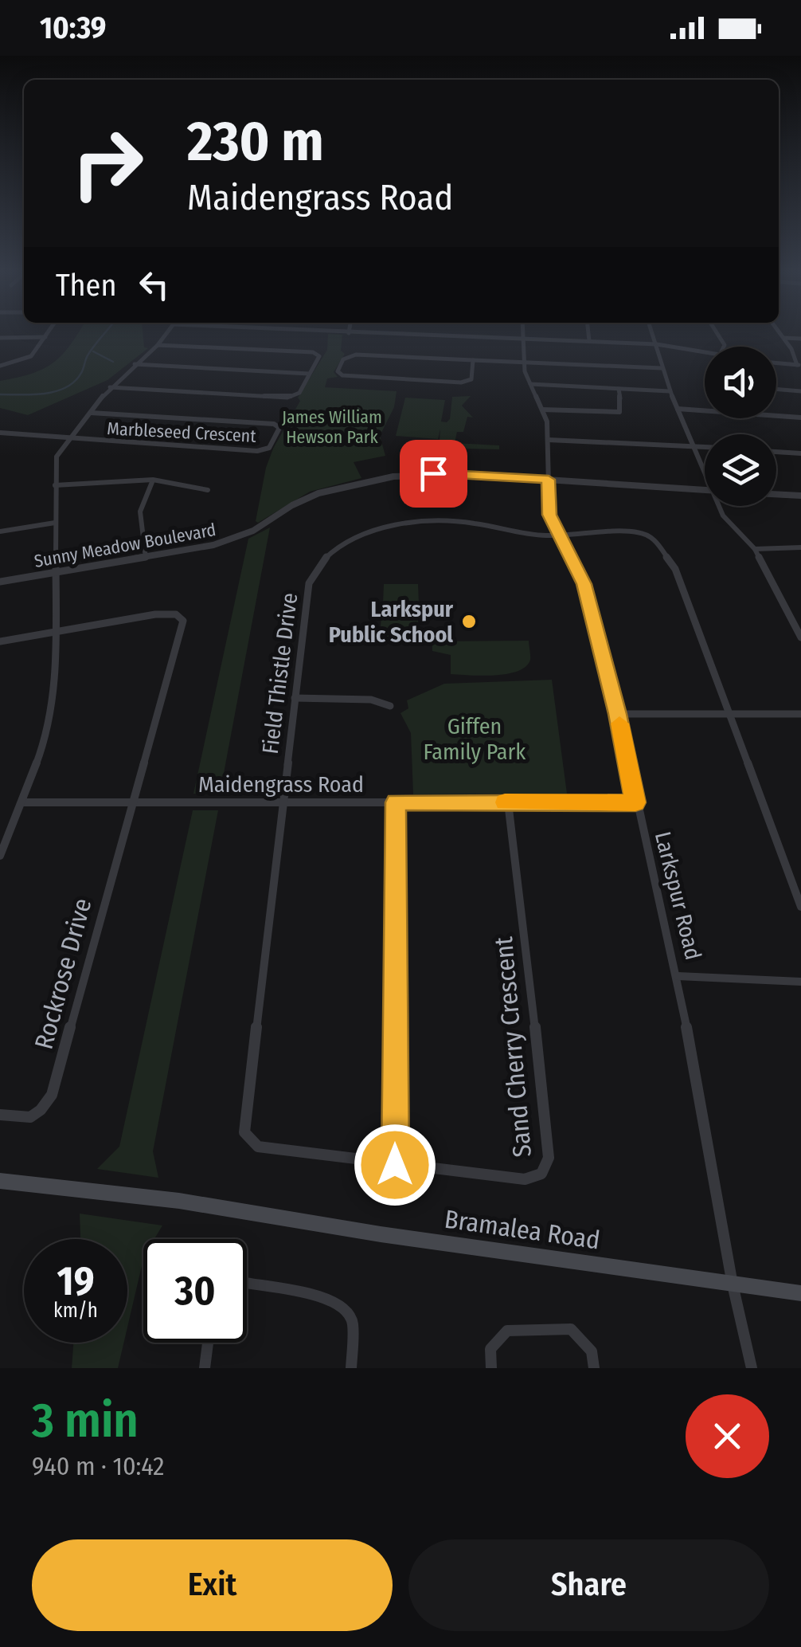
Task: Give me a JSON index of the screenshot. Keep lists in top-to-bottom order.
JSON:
{
  "streets": {
    "main road": ["Bramalea Road"],
    "street": [
      "Marbleseed Crescent",
      "Sunny Meadow Boulevard",
      "Field Thistle Drive",
      "Maidengrass Road",
      "Larkspur Road",
      "Rockrose Drive",
      "Sand Cherry Crescent"
    ]
  },
  "crossings": [
    ["Sunny Meadow Boulevard", "Larkspur Road"],
    ["Field Thistle Drive", "Maidengrass Road"],
    ["Field Thistle Drive", "Larkspur Road"],
    ["Field Thistle Drive", "Sand Cherry Crescent"],
    ["Maidengrass Road", "Larkspur Road"],
    ["Maidengrass Road", "Rockrose Drive"],
    ["Maidengrass Road", "Sand Cherry Crescent"],
    ["Larkspur Road", "Bramalea Road"]
  ],
  "parks": ["James William Hewson Park", "Giffen Family Park"],
  "places": ["Larkspur Public School"],
  "page": {
    "status": "10:39",
    "turn": ["230 m", "Maidengrass Road"],
    "then": "Then",
    "speed": "19 km/h",
    "limit": "30",
    "heading": ["3 min", "940 m · 10:42"],
    "buttons": ["Exit", "Share"]
  }
}
